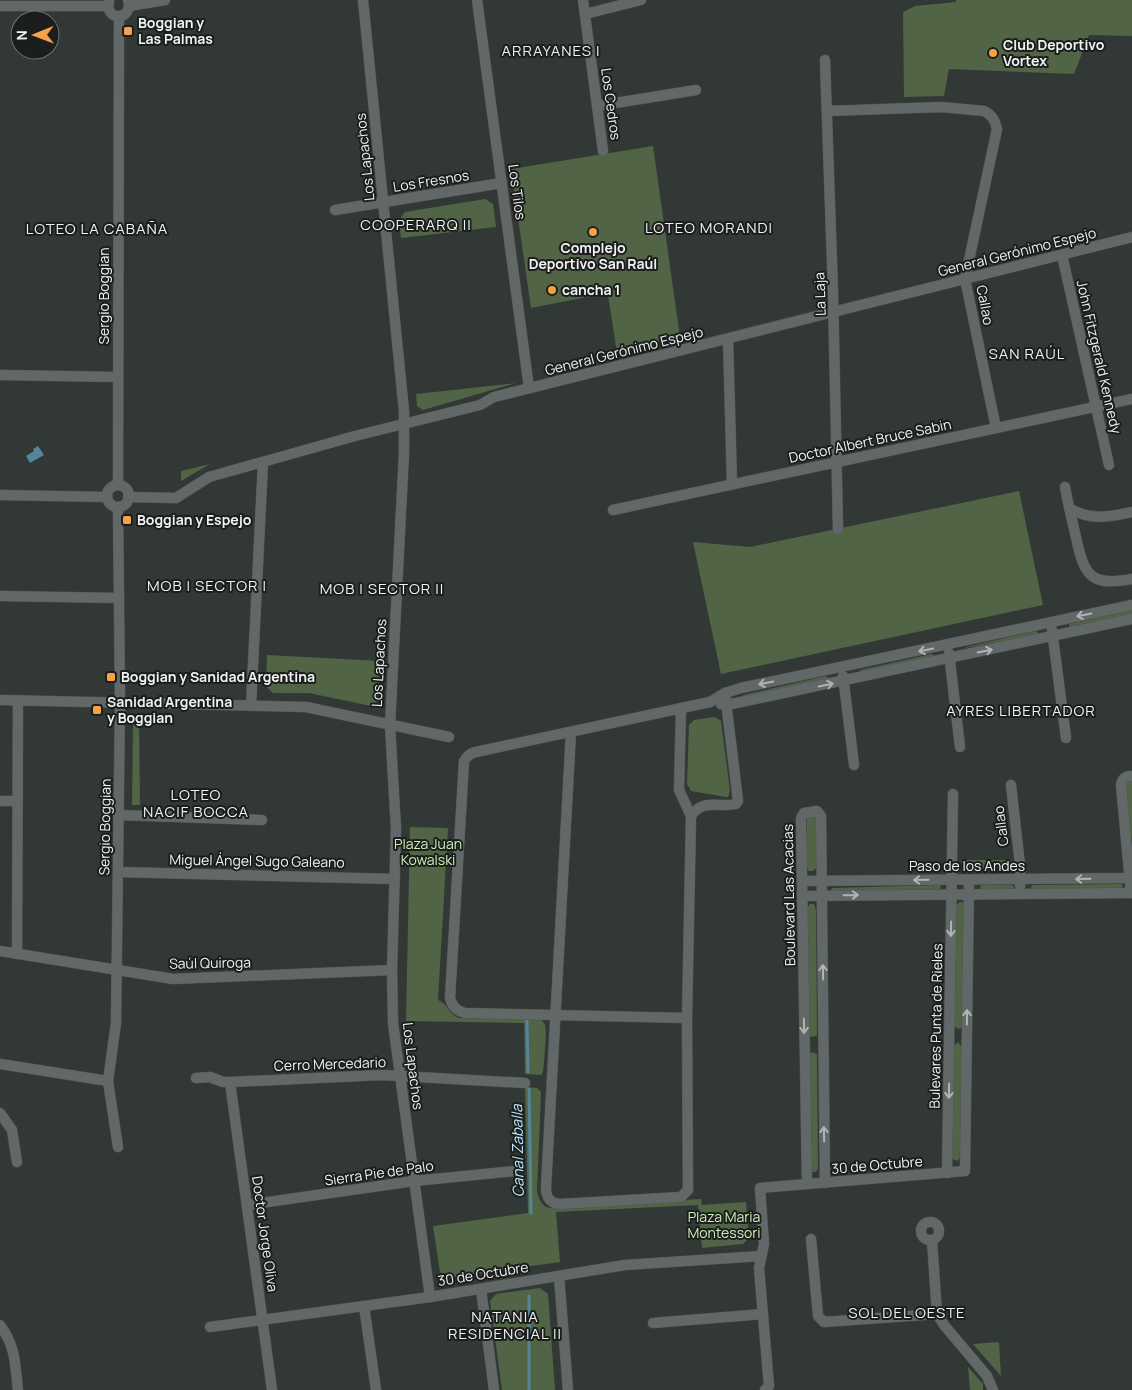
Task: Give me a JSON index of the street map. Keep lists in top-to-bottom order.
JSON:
{
  "streets": {
    "street": [
      "Los Cedros",
      "Los Lapachos",
      "Los Fresnos",
      "Los Tilos",
      "General Gerónimo Espejo",
      "La Laja",
      "Sergio Boggian",
      "Callao",
      "John Fitzgerald Kennedy",
      "Doctor Albert Bruce Sabin",
      "Miguel Ángel Sugo Galeano",
      "Paso de los Andes",
      "Boulevard Las Acacias",
      "Saúl Quiroga",
      "Bulevares Punta de Rieles",
      "Cerro Mercedario",
      "30 de Octubre",
      "Sierra Pie de Palo",
      "Doctor Jorge Oliva"
    ]
  },
  "crossings": [
    ["Los Lapachos", "Los Fresnos"],
    ["Los Lapachos", "General Gerónimo Espejo"],
    ["Los Lapachos", "Miguel Ángel Sugo Galeano"],
    ["Los Lapachos", "Saúl Quiroga"],
    ["Los Lapachos", "Cerro Mercedario"],
    ["Los Lapachos", "30 de Octubre"],
    ["Los Lapachos", "Sierra Pie de Palo"],
    ["Los Fresnos", "Los Tilos"],
    ["Los Tilos", "General Gerónimo Espejo"],
    ["General Gerónimo Espejo", "La Laja"],
    ["General Gerónimo Espejo", "Sergio Boggian"],
    ["General Gerónimo Espejo", "Callao"],
    ["General Gerónimo Espejo", "John Fitzgerald Kennedy"],
    ["La Laja", "Callao"],
    ["La Laja", "Doctor Albert Bruce Sabin"],
    ["Sergio Boggian", "Miguel Ángel Sugo Galeano"],
    ["Sergio Boggian", "Saúl Quiroga"],
    ["Callao", "Doctor Albert Bruce Sabin"],
    ["Callao", "Paso de los Andes"],
    ["John Fitzgerald Kennedy", "Doctor Albert Bruce Sabin"],
    ["Paso de los Andes", "Boulevard Las Acacias"],
    ["Paso de los Andes", "Bulevares Punta de Rieles"],
    ["Boulevard Las Acacias", "30 de Octubre"],
    ["Bulevares Punta de Rieles", "30 de Octubre"],
    ["Cerro Mercedario", "Doctor Jorge Oliva"],
    ["30 de Octubre", "Doctor Jorge Oliva"],
    ["Sierra Pie de Palo", "Doctor Jorge Oliva"]
  ],
  "districts": [
    "ARRAYANES I",
    "COOPERARQ II",
    "LOTEO MORANDI",
    "LOTEO LA CABAÑA",
    "SAN RAÚL",
    "MOB I SECTOR I",
    "MOB I SECTOR II",
    "AYRES LIBERTADOR",
    "LOTEO NACIF BOCCA",
    "SOL DEL OESTE",
    "NATANIA RESIDENCIAL II"
  ],
  "water": ["Canal Zaballa"],
  "parks": ["Plaza Juan Kowalski", "Plaza Maria Montessori"],
  "places": {
    "transit": [
      "Boggian y Las Palmas",
      "Boggian y Espejo",
      "Boggian y Sanidad Argentina",
      "Sanidad Argentina y Boggian"
    ],
    "other": ["Club Deportivo Vortex", "Complejo Deportivo San Raúl", "cancha 1"]
  },
  "north": "left"
}
